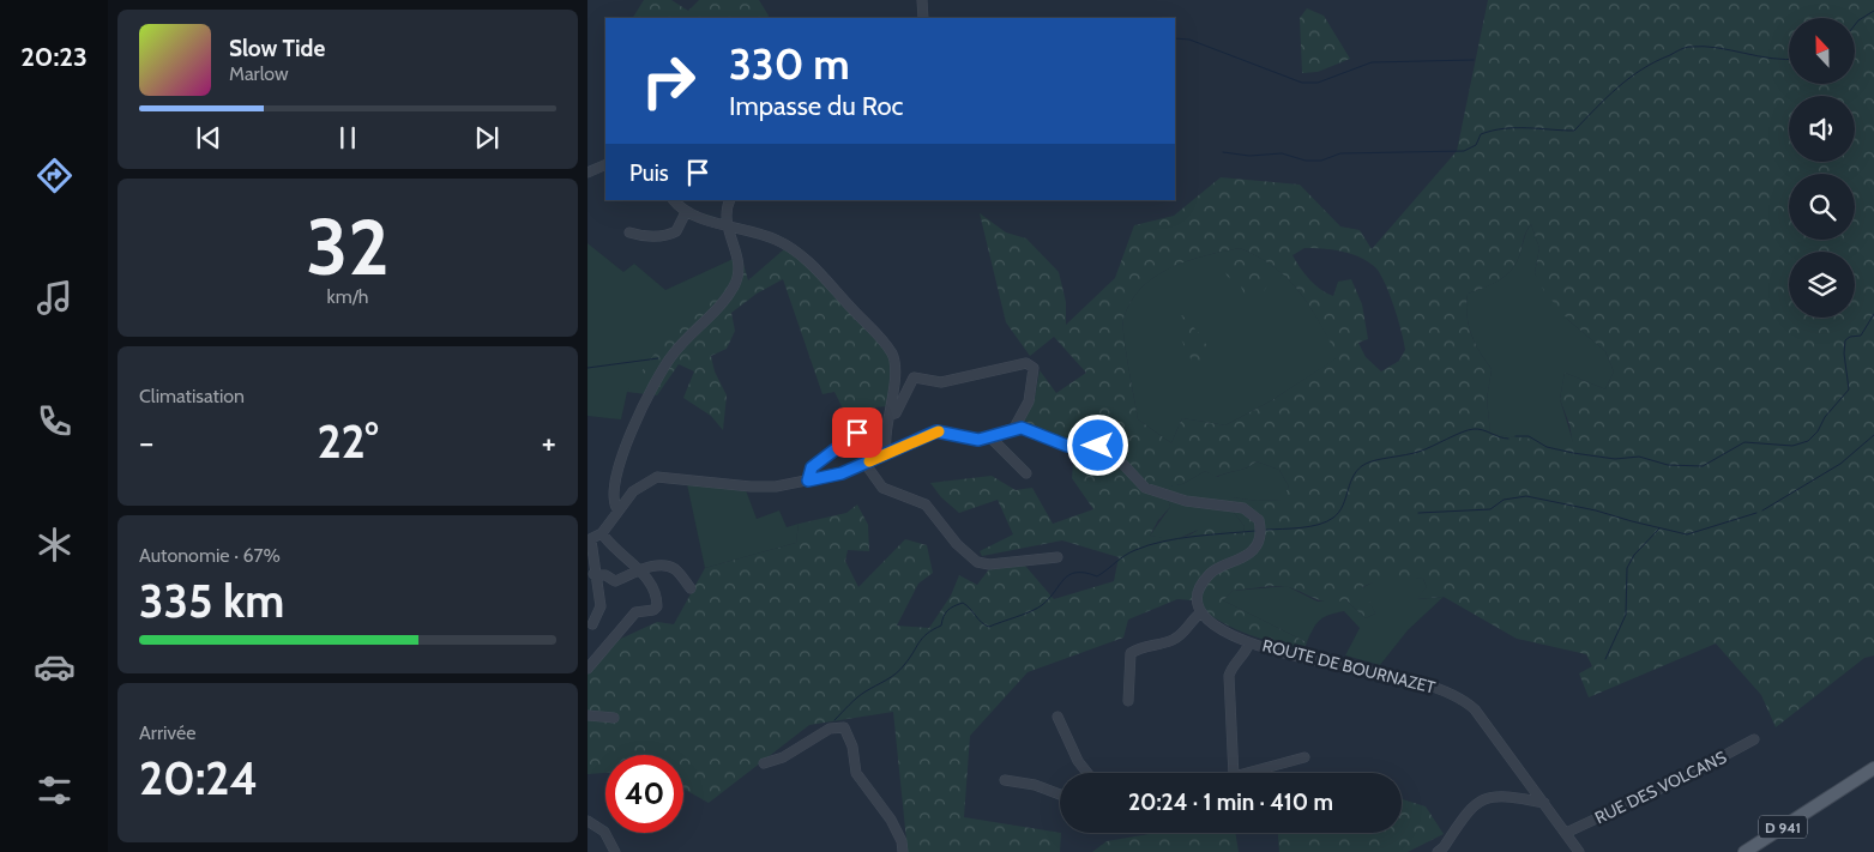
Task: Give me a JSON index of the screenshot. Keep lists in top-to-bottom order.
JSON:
{
  "streets": {
    "main road": ["D 941"],
    "street": ["ROUTE DE BOURNAZET", "RUE DES VOLCANS"]
  },
  "crossings": [
    ["ROUTE DE BOURNAZET", "RUE DES VOLCANS"]
  ],
  "north": "top",
  "page": {
    "tabs": "20:23",
    "turn": ["330 m", "Impasse du Roc"],
    "song": ["Slow Tide", "Marlow"],
    "then": "Puis",
    "tile": [
      ["32", "km/h"],
      "Climatisation",
      ["Autonomie · 67%", "335 km"],
      ["Arrivée", "20:24"]
    ],
    "heat": ["−", "22°", "+"],
    "limit": "40",
    "trip": "20:24 · 1 min · 410 m"
  }
}
